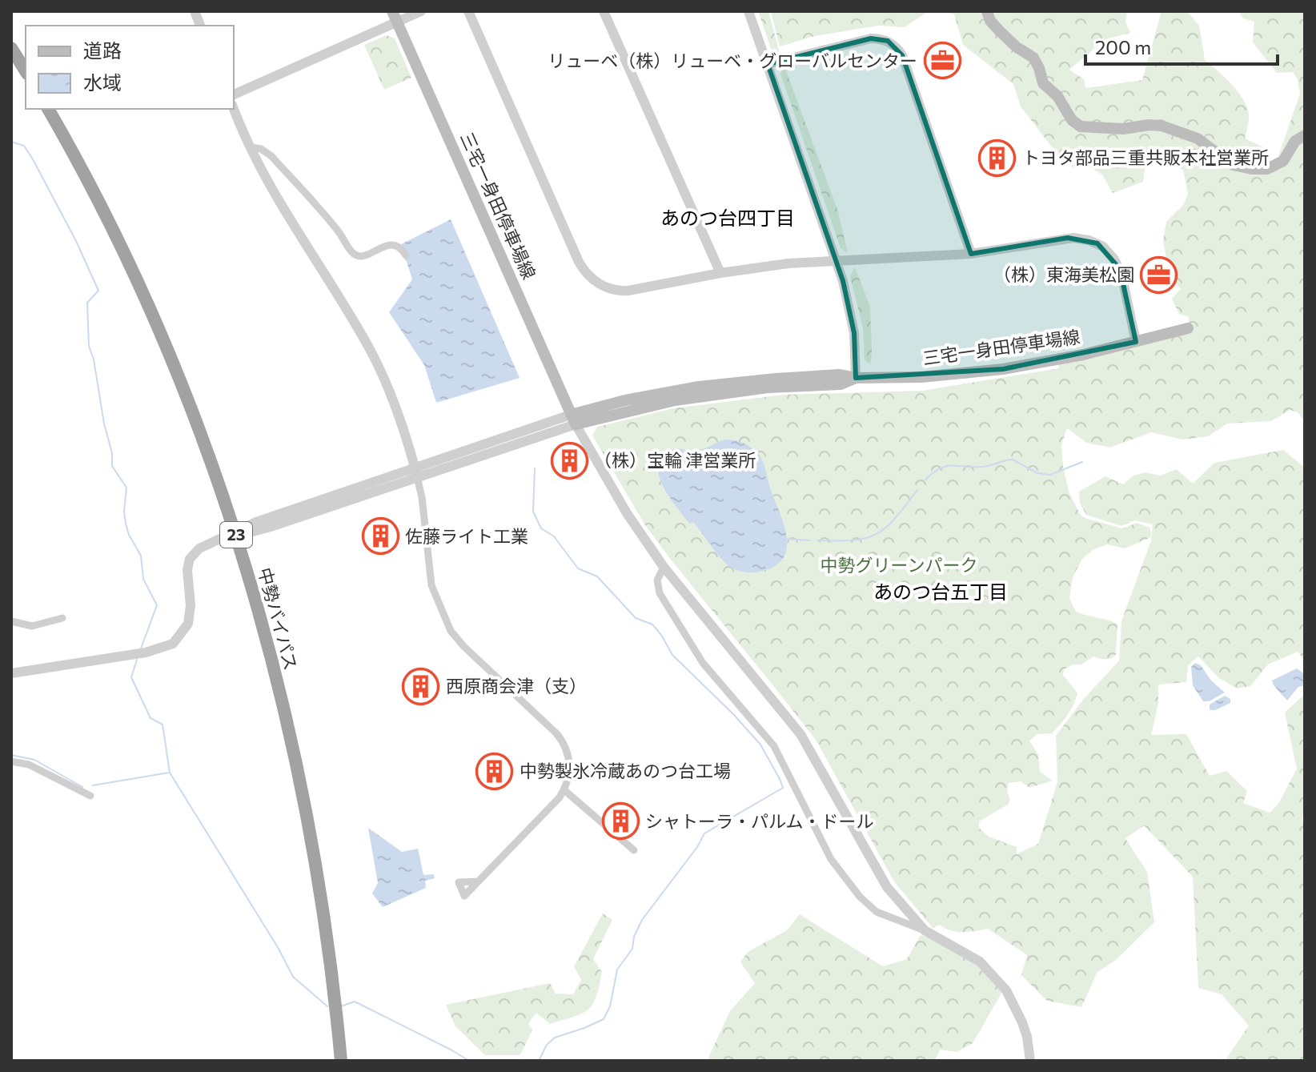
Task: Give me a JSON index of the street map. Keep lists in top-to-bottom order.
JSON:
{
  "streets": {
    "highway": ["23", "中勢バイパス"],
    "main road": ["三宅一身田停車場線"]
  },
  "districts": ["あのつ台四丁目", "あのつ台五丁目"],
  "parks": ["中勢グリーンパーク"],
  "places": {
    "office": ["リューベ（株）リューベ・グローバルセンター", "（株）東海美松園"],
    "building": [
      "トヨタ部品三重共販本社営業所",
      "（株）宝輪 津営業所",
      "佐藤ライト工業",
      "西原商会津（支）",
      "中勢製氷冷蔵あのつ台工場",
      "シャトーラ・パルム・ドール"
    ]
  },
  "legend": ["道路", "水域"],
  "scale_bar": "200 m"
}
